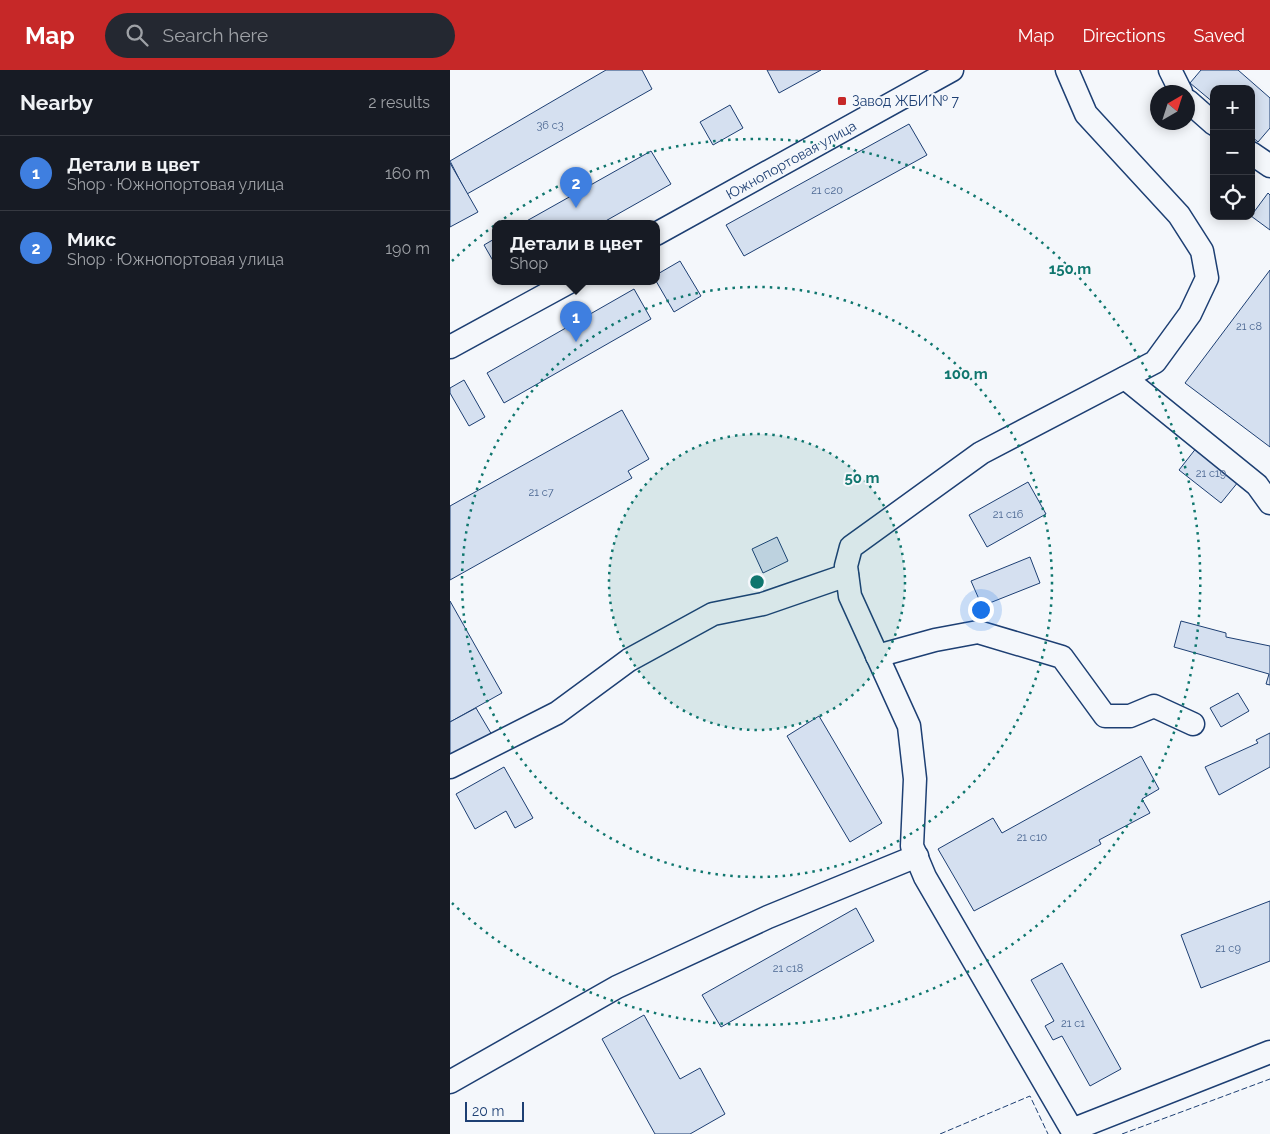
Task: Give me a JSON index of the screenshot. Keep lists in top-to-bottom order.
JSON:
{
  "streets": {
    "street": ["Южнопортовая улица"]
  },
  "places": {
    "transit": ["Завод ЖБИ № 7"]
  },
  "house_numbers": [
    "36 c3",
    "21 с20",
    "21 с8",
    "21 с19",
    "21 с7",
    "21 с16",
    "21 с10",
    "21 с9",
    "21 с18",
    "21 с1"
  ],
  "scale_bar": "20 m",
  "north": "top right",
  "page": {
    "header": "Map",
    "search": "Search here",
    "nav": ["Map", "Directions", "Saved"],
    "heading": ["Nearby", "2 results"],
    "map_buttons": ["+", "−"],
    "list": [
      {
        "mark": "1",
        "name": "Детали в цвет",
        "note": "Shop · Южнопортовая улица",
        "value": "160 m"
      },
      {
        "mark": "2",
        "name": "Микс",
        "note": "Shop · Южнопортовая улица",
        "value": "190 m"
      }
    ],
    "pins": ["2", "1"],
    "popup": ["Детали в цвет", "Shop"],
    "scale": "20 m"
  },
  "rings": ["150 m", "100 m", "50 m"]
}
